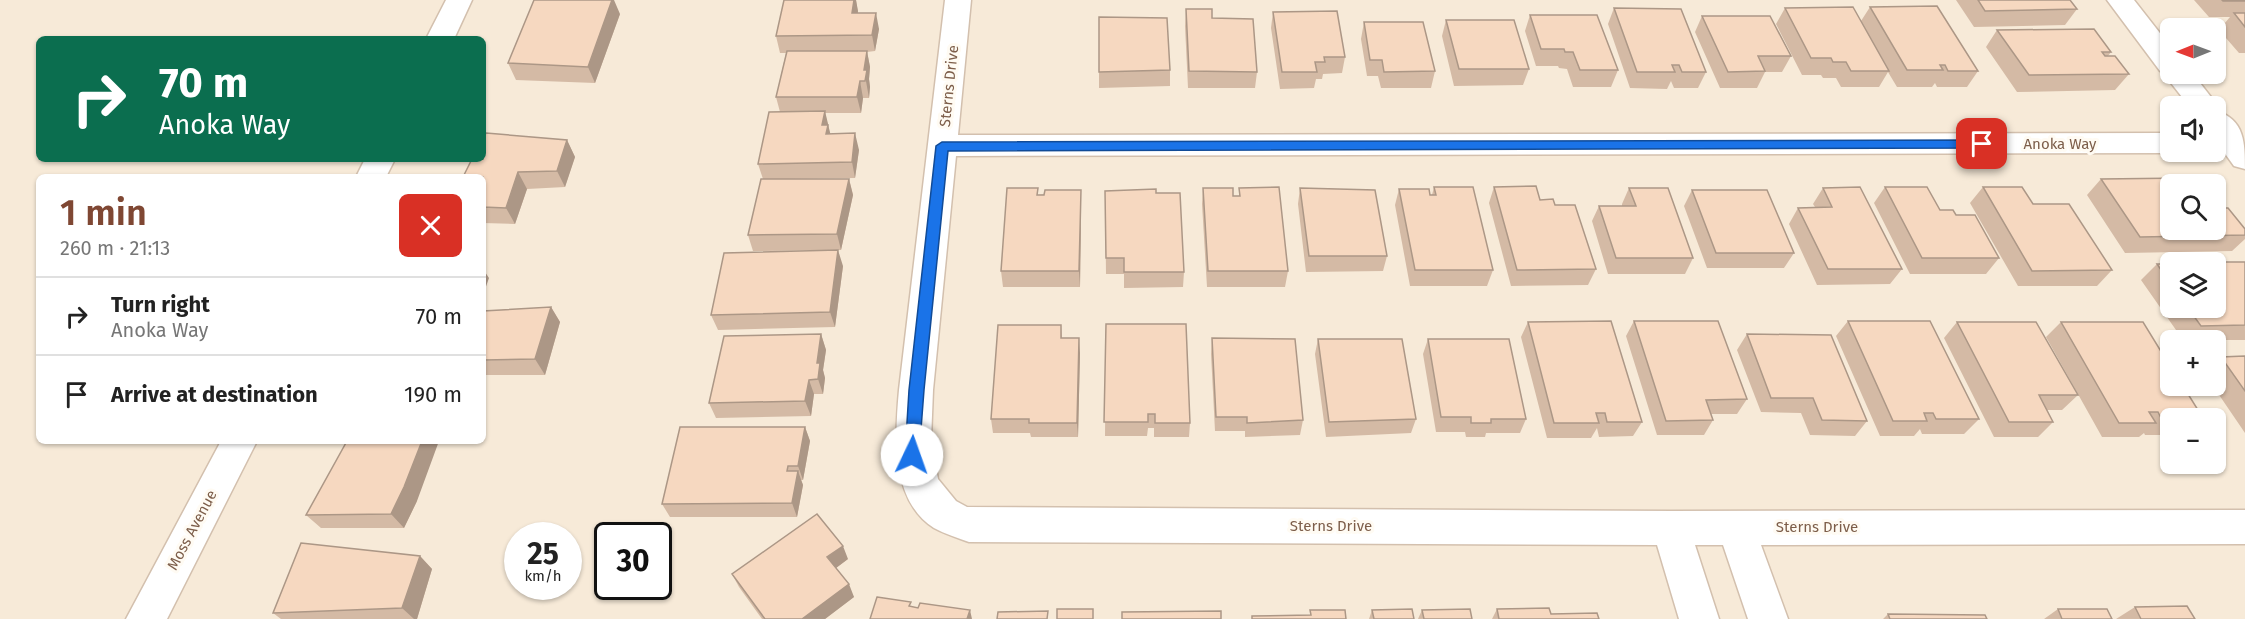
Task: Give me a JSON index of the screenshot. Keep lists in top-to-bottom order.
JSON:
{
  "streets": {
    "street": ["Sterns Drive", "Anoka Way", "Moss Avenue"]
  },
  "crossings": [
    ["Sterns Drive", "Anoka Way"]
  ],
  "north": "left",
  "page": {
    "map_buttons": ["+", "−"],
    "turn": ["70 m", "Anoka Way"],
    "heading": ["1 min", "260 m · 21:13"],
    "list": [
      {
        "name": "Turn right",
        "note": "Anoka Way",
        "value": "70 m"
      },
      {
        "name": "Arrive at destination",
        "value": "190 m"
      }
    ],
    "speed": "25 km/h",
    "limit": "30"
  }
}
